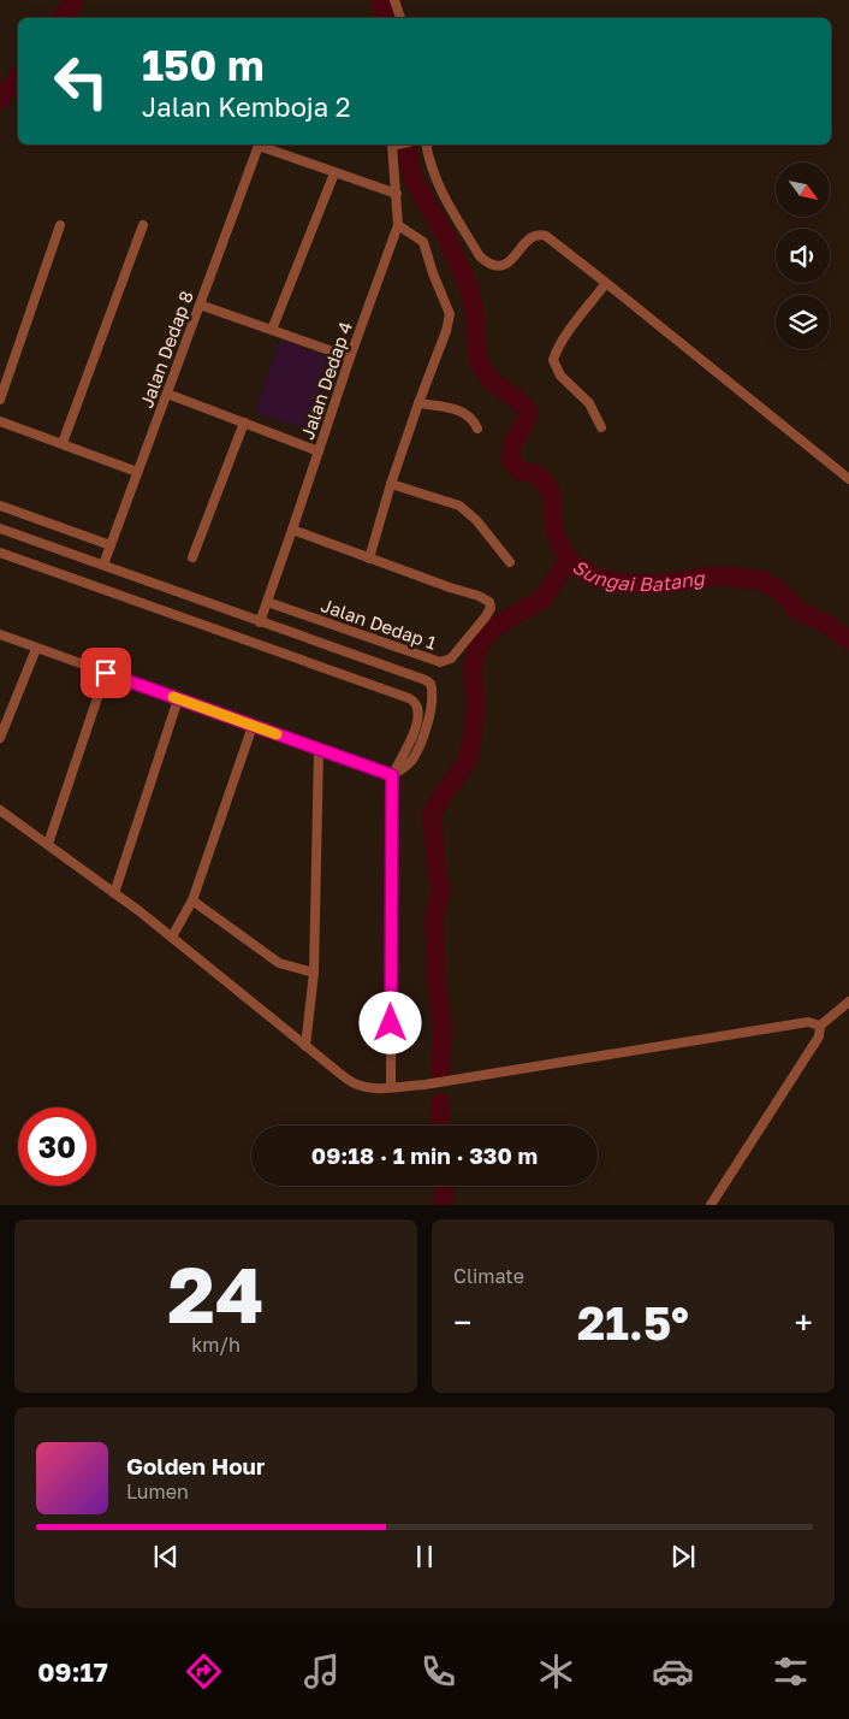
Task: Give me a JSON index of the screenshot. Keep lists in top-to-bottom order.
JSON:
{
  "streets": {
    "street": ["Jalan Dedap 8", "Jalan Dedap 4", "Jalan Dedap 1"]
  },
  "crossings": [
    ["Jalan Dedap 4", "Jalan Dedap 1"]
  ],
  "water": ["Sungai Batang"],
  "north": "bottom right",
  "page": {
    "turn": ["150 m", "Jalan Kemboja 2"],
    "limit": "30",
    "trip": "09:18 · 1 min · 330 m",
    "tile": [
      ["24", "km/h"],
      "Climate"
    ],
    "heat": ["−", "21.5°", "+"],
    "song": ["Golden Hour", "Lumen"],
    "tabs": "09:17"
  }
}
